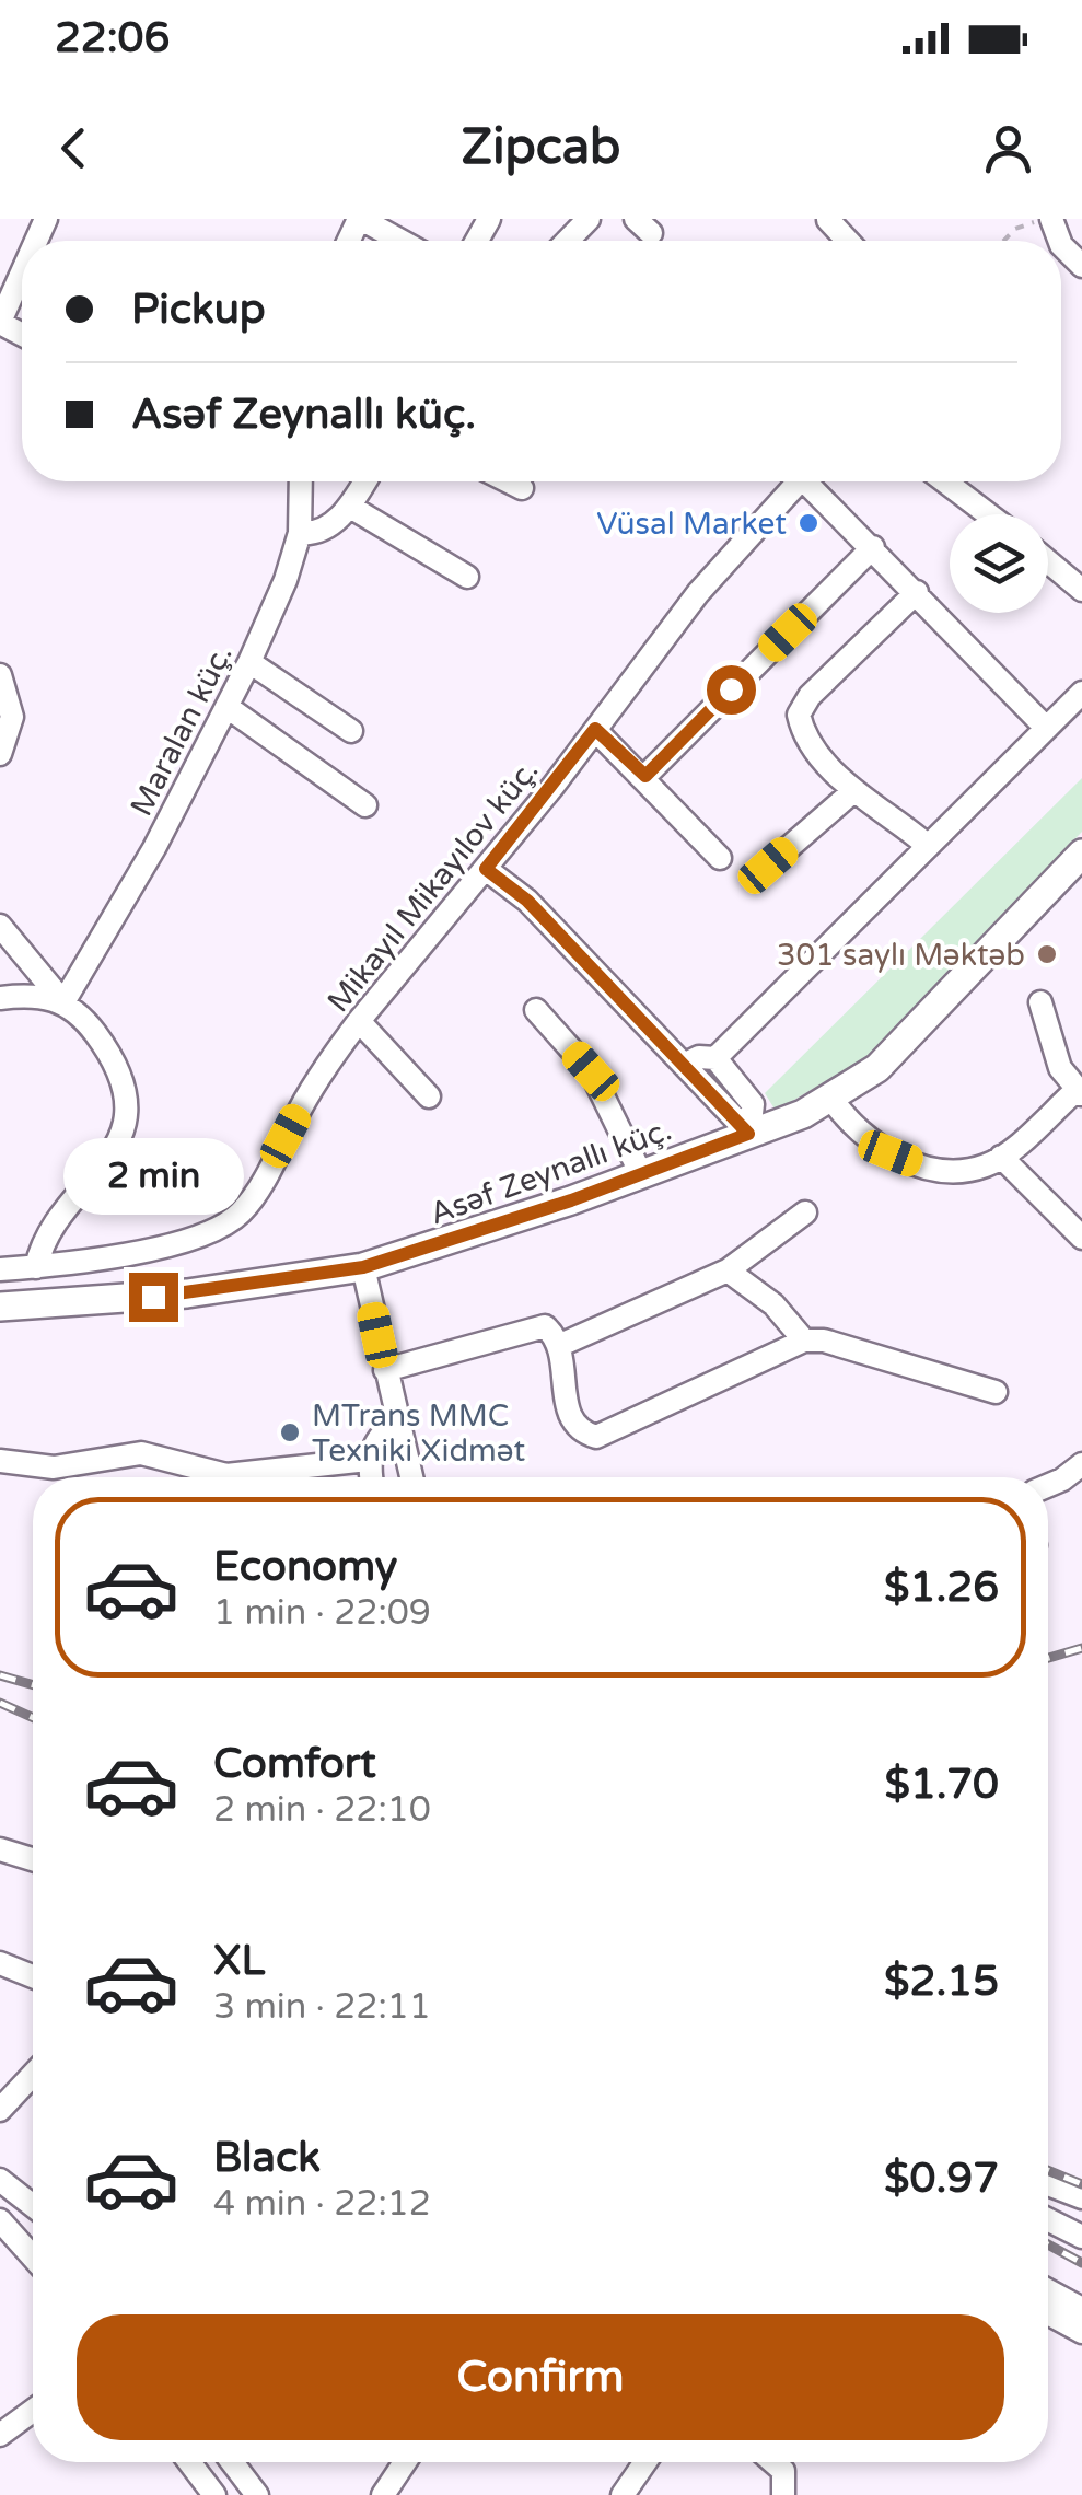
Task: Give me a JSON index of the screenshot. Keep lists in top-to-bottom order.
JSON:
{
  "streets": {
    "main road": ["Asəf Zeynallı küç."],
    "street": ["Maralan küç.", "Mikayıl Mikayılov küç."]
  },
  "places": ["Vüsal Market", "301 saylı Məktəb", "MTrans MMC Texniki Xidmət"],
  "page": {
    "status": "22:06",
    "header": "Zipcab",
    "banner": ["Pickup", "Asəf Zeynallı küç."],
    "bubble": "2 min",
    "list": [
      {
        "name": "Economy",
        "note": "1 min · 22:09",
        "value": "$1.26"
      },
      {
        "name": "Comfort",
        "note": "2 min · 22:10",
        "value": "$1.70"
      },
      {
        "name": "XL",
        "note": "3 min · 22:11",
        "value": "$2.15"
      },
      {
        "name": "Black",
        "note": "4 min · 22:12",
        "value": "$0.97"
      }
    ],
    "buttons": "Confirm"
  }
}
